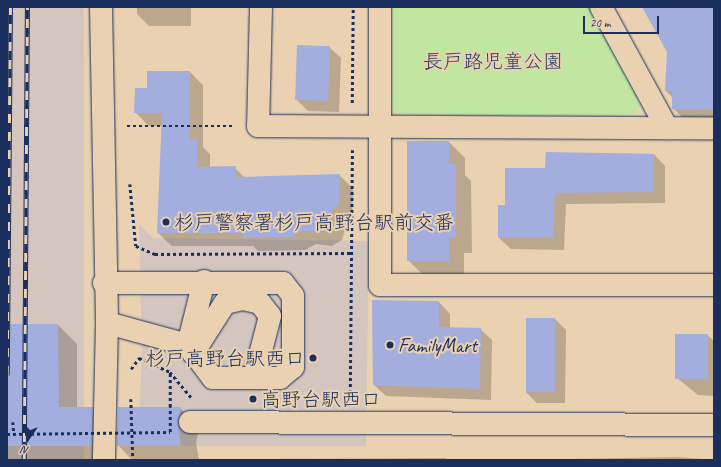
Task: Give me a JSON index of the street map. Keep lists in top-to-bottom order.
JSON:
{
  "parks": ["長戸路児童公園"],
  "places": [
    "杉戸警察署杉戸高野台駅前交番",
    "FamilyMart",
    "杉戸高野台駅西口",
    "高野台駅西口"
  ],
  "scale_bar": "20 m",
  "north": "bottom"
}
